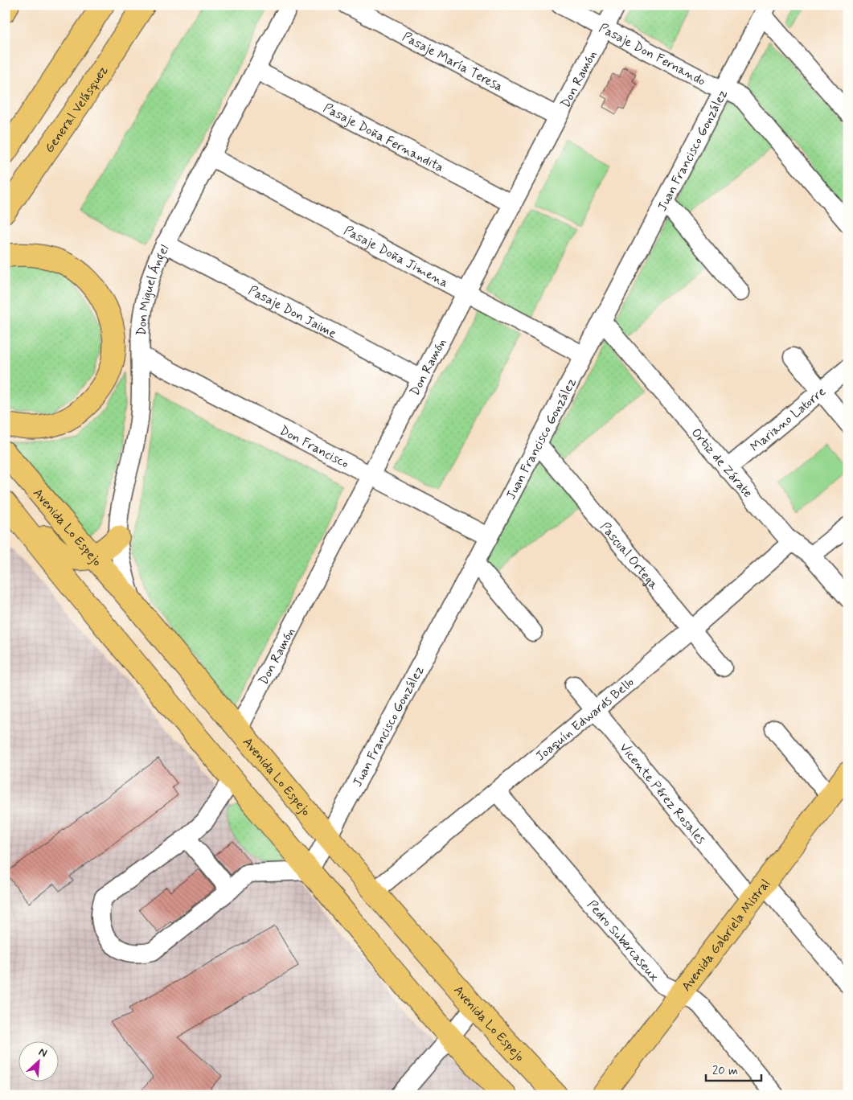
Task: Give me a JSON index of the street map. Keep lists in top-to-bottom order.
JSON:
{
  "streets": {
    "main road": ["General Velásquez", "Avenida Lo Espejo", "Avenida Gabriela Mistral"],
    "street": [
      "Pasaje Don Fernando",
      "Pasaje María Teresa",
      "Don Ramón",
      "Pasaje Doña Fernandita",
      "Juan Francisco González",
      "Pasaje Doña Jimena",
      "Don Miguel Ángel",
      "Pasaje Don Jaime",
      "Mariano Latorre",
      "Don Francisco",
      "Ortiz de Zárate",
      "Pascual Ortega",
      "Joaquín Edwards Bello",
      "Vicente Pérez Rosales",
      "Pedro Subercaseux"
    ]
  },
  "crossings": [
    ["Pasaje Don Fernando", "Don Ramón"],
    ["Pasaje Don Fernando", "Juan Francisco González"],
    ["Pasaje María Teresa", "Don Ramón"],
    ["Don Ramón", "Pasaje Doña Fernandita"],
    ["Don Ramón", "Pasaje Doña Jimena"],
    ["Don Ramón", "Pasaje Don Jaime"],
    ["Don Ramón", "Don Francisco"],
    ["Don Ramón", "Avenida Lo Espejo"],
    ["Pasaje Doña Fernandita", "Don Miguel Ángel"],
    ["Juan Francisco González", "Pasaje Doña Jimena"],
    ["Juan Francisco González", "Don Francisco"],
    ["Juan Francisco González", "Ortiz de Zárate"],
    ["Juan Francisco González", "Avenida Lo Espejo"],
    ["Juan Francisco González", "Pascual Ortega"],
    ["Pasaje Doña Jimena", "Don Miguel Ángel"],
    ["Don Miguel Ángel", "Pasaje Don Jaime"],
    ["Don Miguel Ángel", "Don Francisco"],
    ["Don Miguel Ángel", "Avenida Lo Espejo"],
    ["Mariano Latorre", "Ortiz de Zárate"],
    ["Ortiz de Zárate", "Joaquín Edwards Bello"],
    ["Avenida Lo Espejo", "Joaquín Edwards Bello"],
    ["Pascual Ortega", "Joaquín Edwards Bello"],
    ["Joaquín Edwards Bello", "Vicente Pérez Rosales"],
    ["Joaquín Edwards Bello", "Pedro Subercaseux"],
    ["Vicente Pérez Rosales", "Avenida Gabriela Mistral"],
    ["Avenida Gabriela Mistral", "Pedro Subercaseux"]
  ],
  "scale_bar": "20 m",
  "north": "top right"
}
